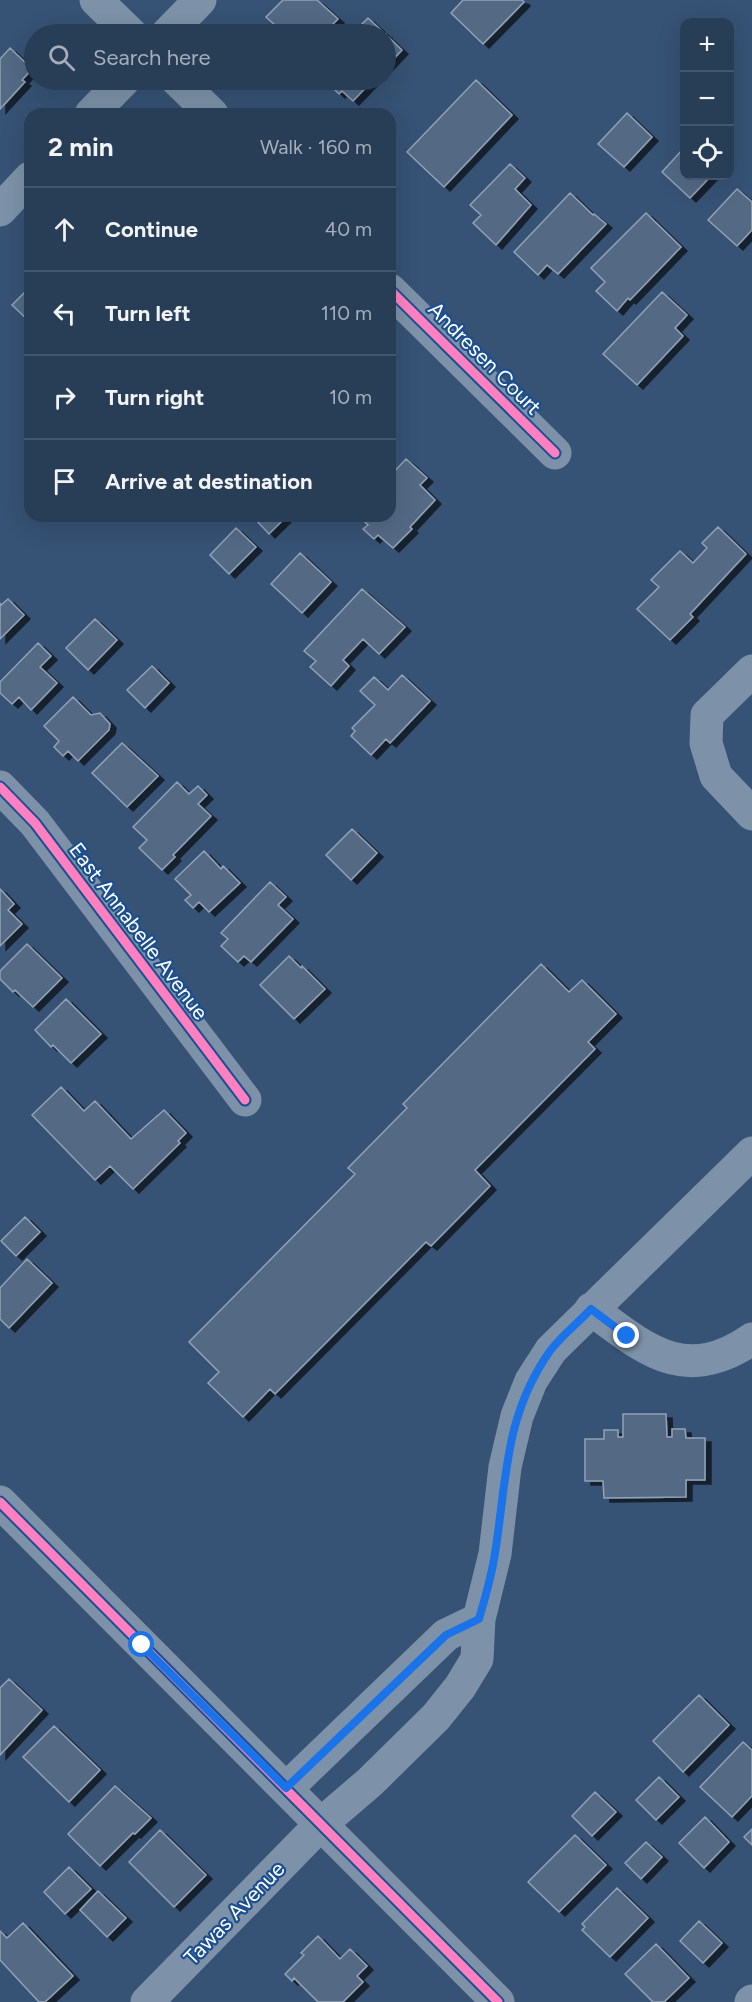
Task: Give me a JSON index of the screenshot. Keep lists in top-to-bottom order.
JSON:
{
  "streets": {
    "street": ["Andresen Court", "East Annabelle Avenue", "Tawas Avenue"]
  },
  "page": {
    "map_buttons": ["+", "−"],
    "search": "Search here",
    "heading": ["2 min", "Walk · 160 m"],
    "list": [
      ["Continue", "40 m"],
      ["Turn left", "110 m"],
      ["Turn right", "10 m"],
      "Arrive at destination"
    ]
  }
}
